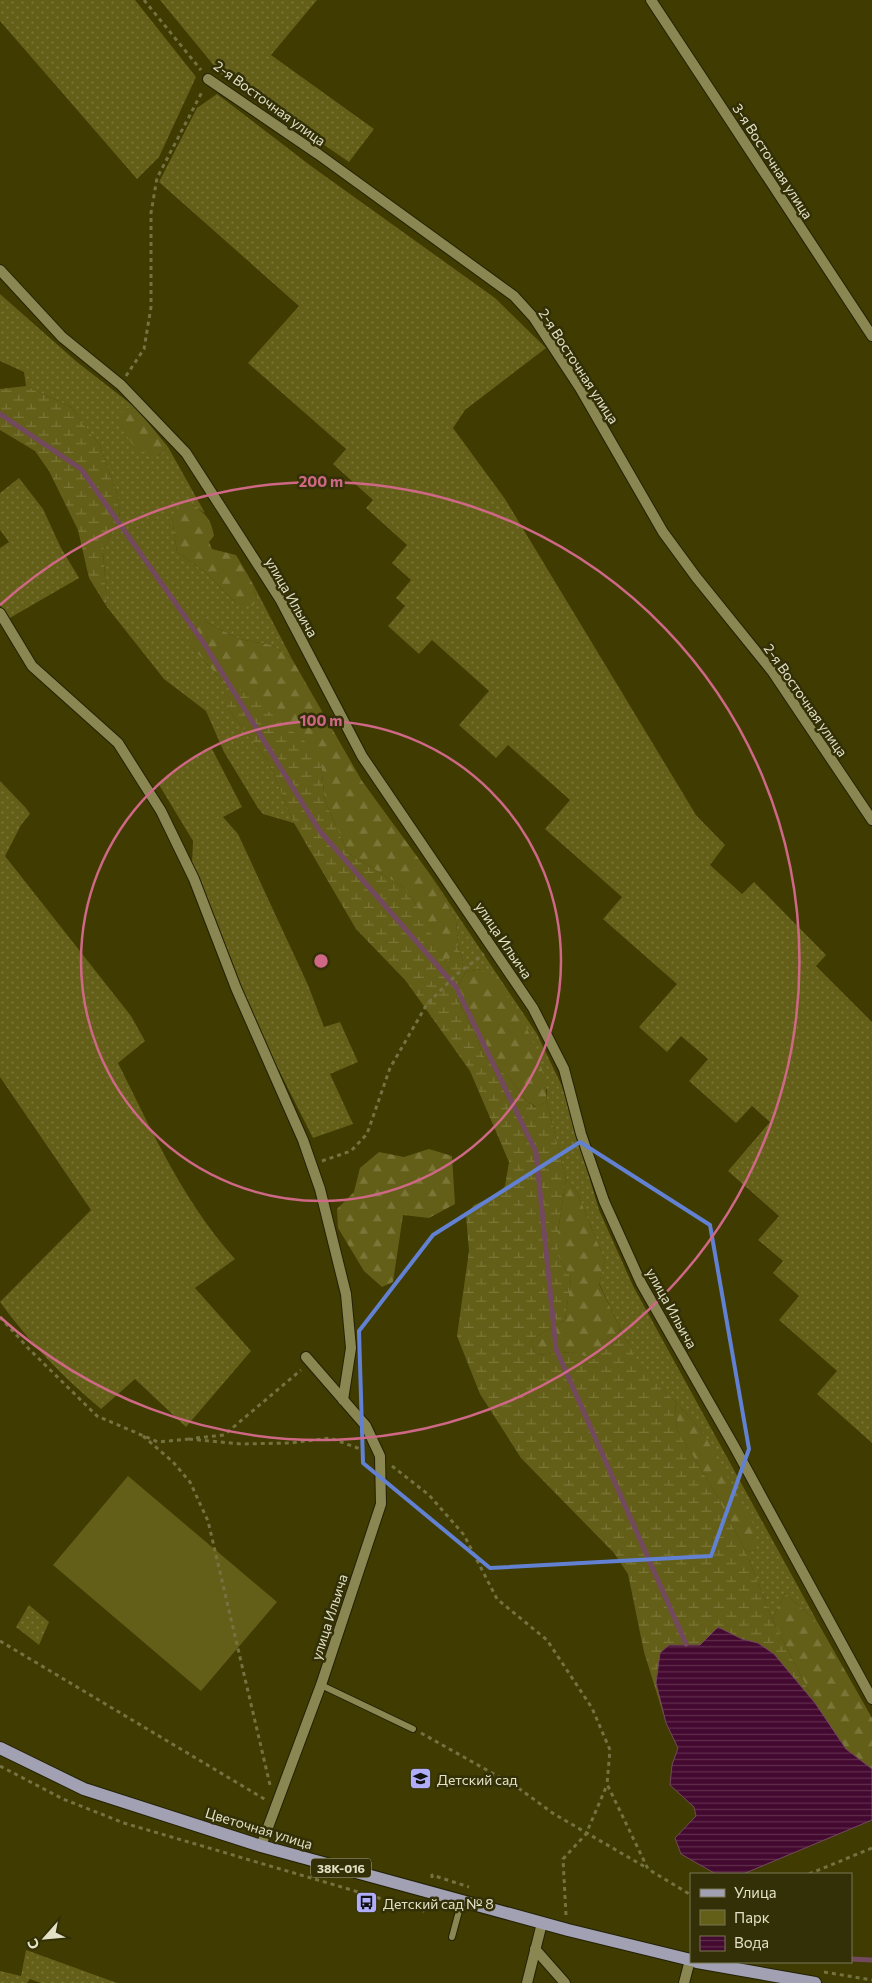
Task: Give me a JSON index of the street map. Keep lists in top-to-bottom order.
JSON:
{
  "streets": {
    "main road": ["Цветочная улица", "38К-016"],
    "street": ["2-я Восточная улица", "3-я Восточная улица", "улица Ильича"]
  },
  "crossings": [
    ["улица Ильича", "Цветочная улица"]
  ],
  "places": {
    "school or university": ["Детский сад"],
    "bus stop": ["Детский сад № 8"]
  },
  "legend": ["Улица", "Парк", "Вода"],
  "north": "bottom left",
  "rings": ["200 m", "100 m"]
}
